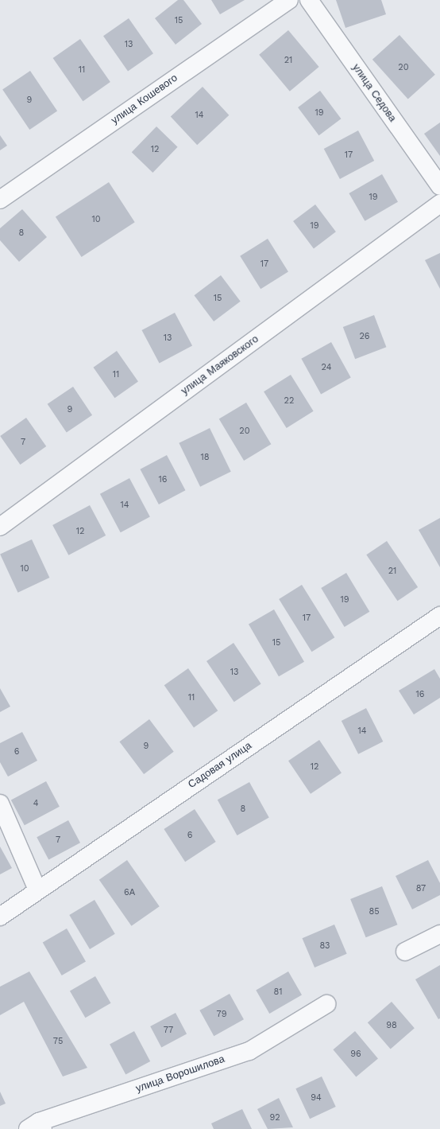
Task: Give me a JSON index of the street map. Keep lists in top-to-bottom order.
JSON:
{
  "streets": {
    "street": [
      "улица Седова",
      "улица Кошевого",
      "улица Маяковского",
      "Садовая улица",
      "улица Ворошилова"
    ]
  },
  "house_numbers": [
    "15",
    "13",
    "21",
    "20",
    "11",
    "9",
    "19",
    "14",
    "12",
    "17",
    "19",
    "10",
    "19",
    "8",
    "17",
    "15",
    "26",
    "13",
    "24",
    "11",
    "22",
    "9",
    "20",
    "7",
    "18",
    "16",
    "14",
    "12",
    "10",
    "21",
    "19",
    "17",
    "15",
    "13",
    "16",
    "11",
    "14",
    "9",
    "6",
    "12",
    "4",
    "8",
    "6",
    "7",
    "87",
    "6А",
    "85",
    "83",
    "81",
    "79",
    "98",
    "77",
    "75",
    "96",
    "94",
    "92"
  ]
}
